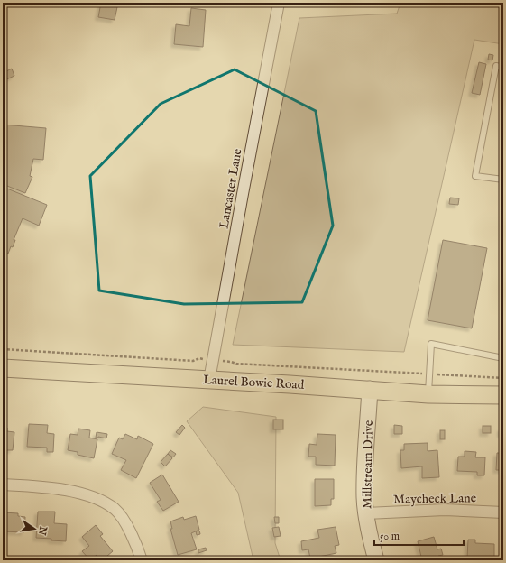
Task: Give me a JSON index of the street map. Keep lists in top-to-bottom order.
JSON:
{
  "streets": {
    "main road": ["Laurel Bowie Road"],
    "street": ["Lancaster Lane", "Millstream Drive", "Maycheck Lane"]
  },
  "crossings": [
    ["Lancaster Lane", "Laurel Bowie Road"],
    ["Laurel Bowie Road", "Millstream Drive"],
    ["Millstream Drive", "Maycheck Lane"]
  ],
  "scale_bar": "50 m",
  "north": "right"
}
